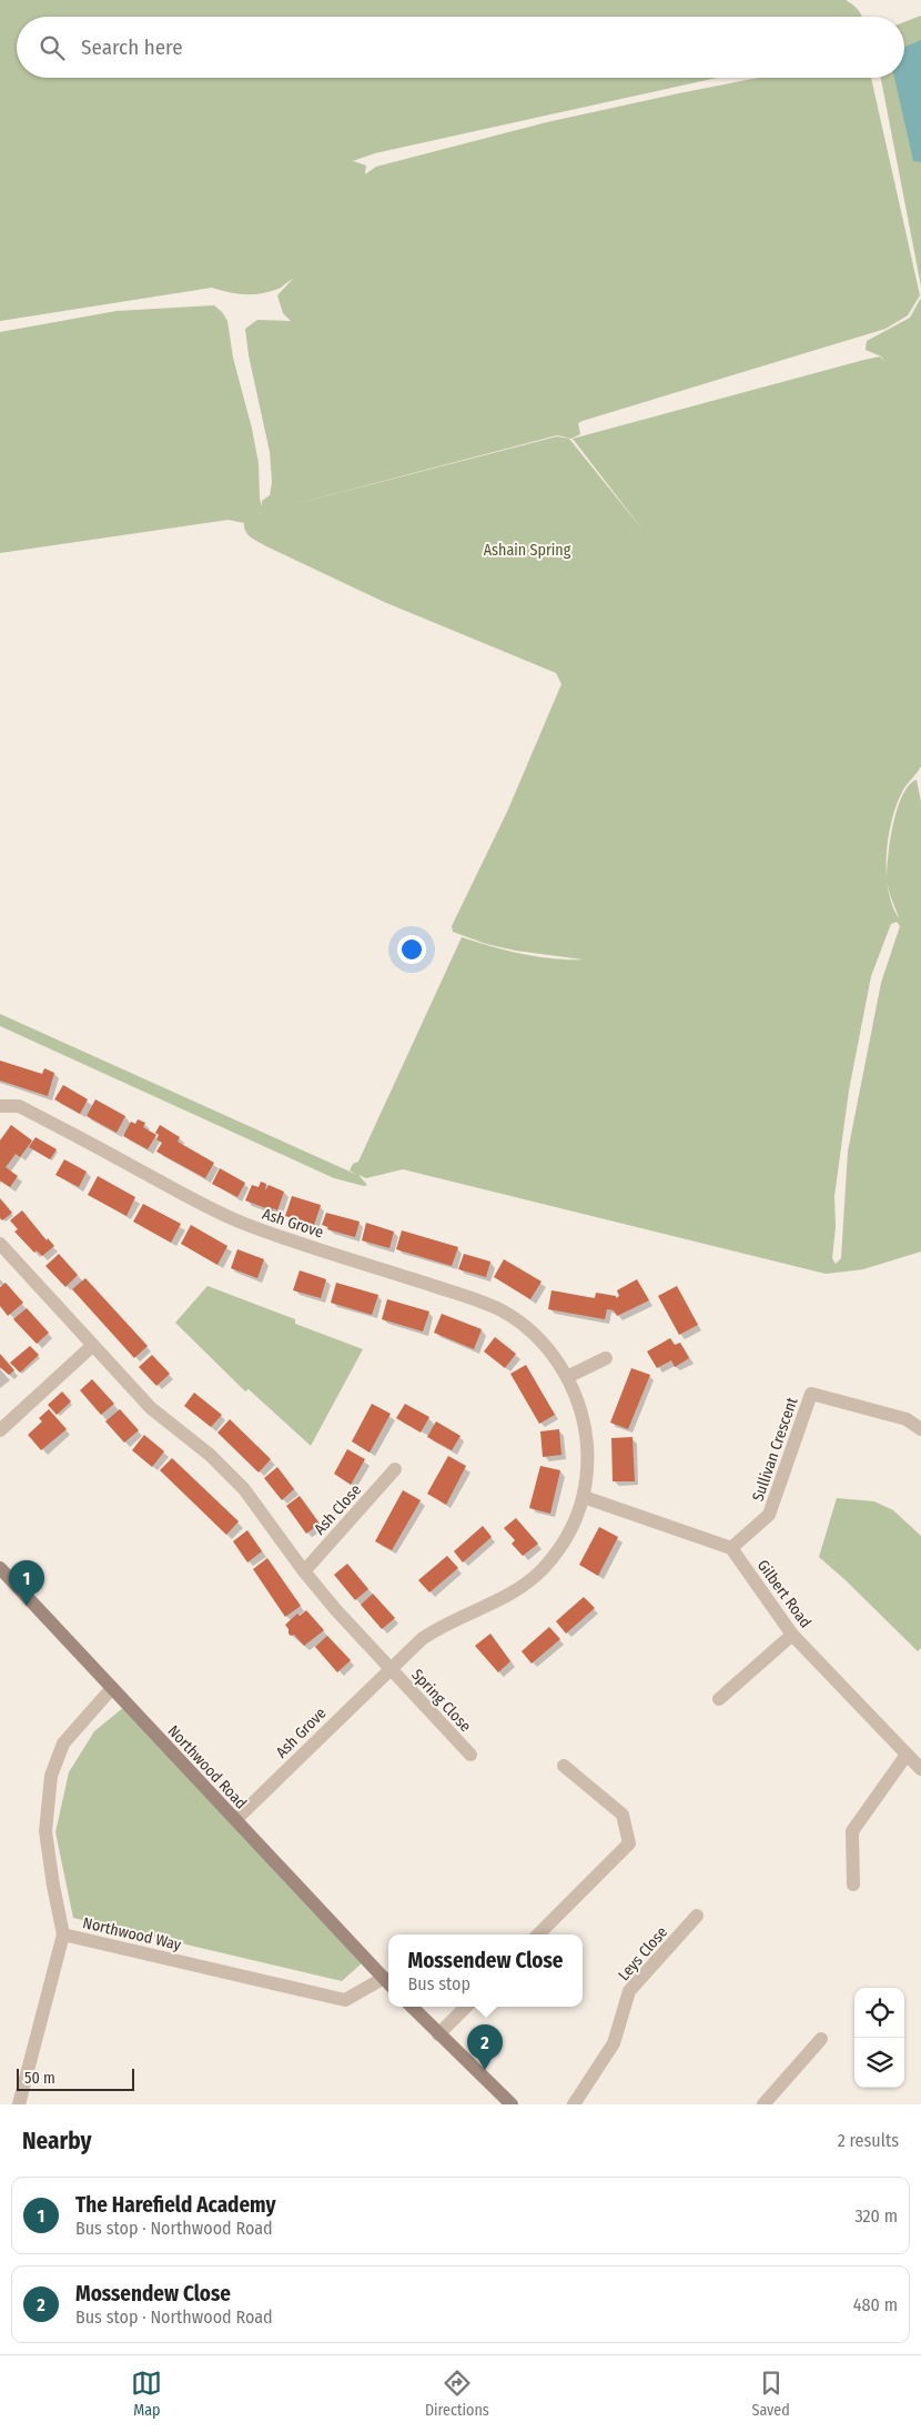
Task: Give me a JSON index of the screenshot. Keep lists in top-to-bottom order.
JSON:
{
  "streets": {
    "street": [
      "Ash Grove",
      "Sullivan Crescent",
      "Ash Close",
      "Gilbert Road",
      "Spring Close",
      "Northwood Road",
      "Northwood Way",
      "Leys Close"
    ]
  },
  "crossings": [
    ["Ash Grove", "Spring Close"],
    ["Ash Grove", "Northwood Road"],
    ["Sullivan Crescent", "Gilbert Road"],
    ["Northwood Road", "Northwood Way"]
  ],
  "parks": ["Ashain Spring"],
  "scale_bar": "50 m",
  "page": {
    "search": "Search here",
    "pins": ["1", "2"],
    "popup": ["Mossendew Close", "Bus stop"],
    "scale": "50 m",
    "heading": ["Nearby", "2 results"],
    "list": [
      {
        "mark": "1",
        "name": "The Harefield Academy",
        "note": "Bus stop · Northwood Road",
        "value": "320 m"
      },
      {
        "mark": "2",
        "name": "Mossendew Close",
        "note": "Bus stop · Northwood Road",
        "value": "480 m"
      }
    ],
    "nav": ["Map", "Directions", "Saved"]
  }
}
